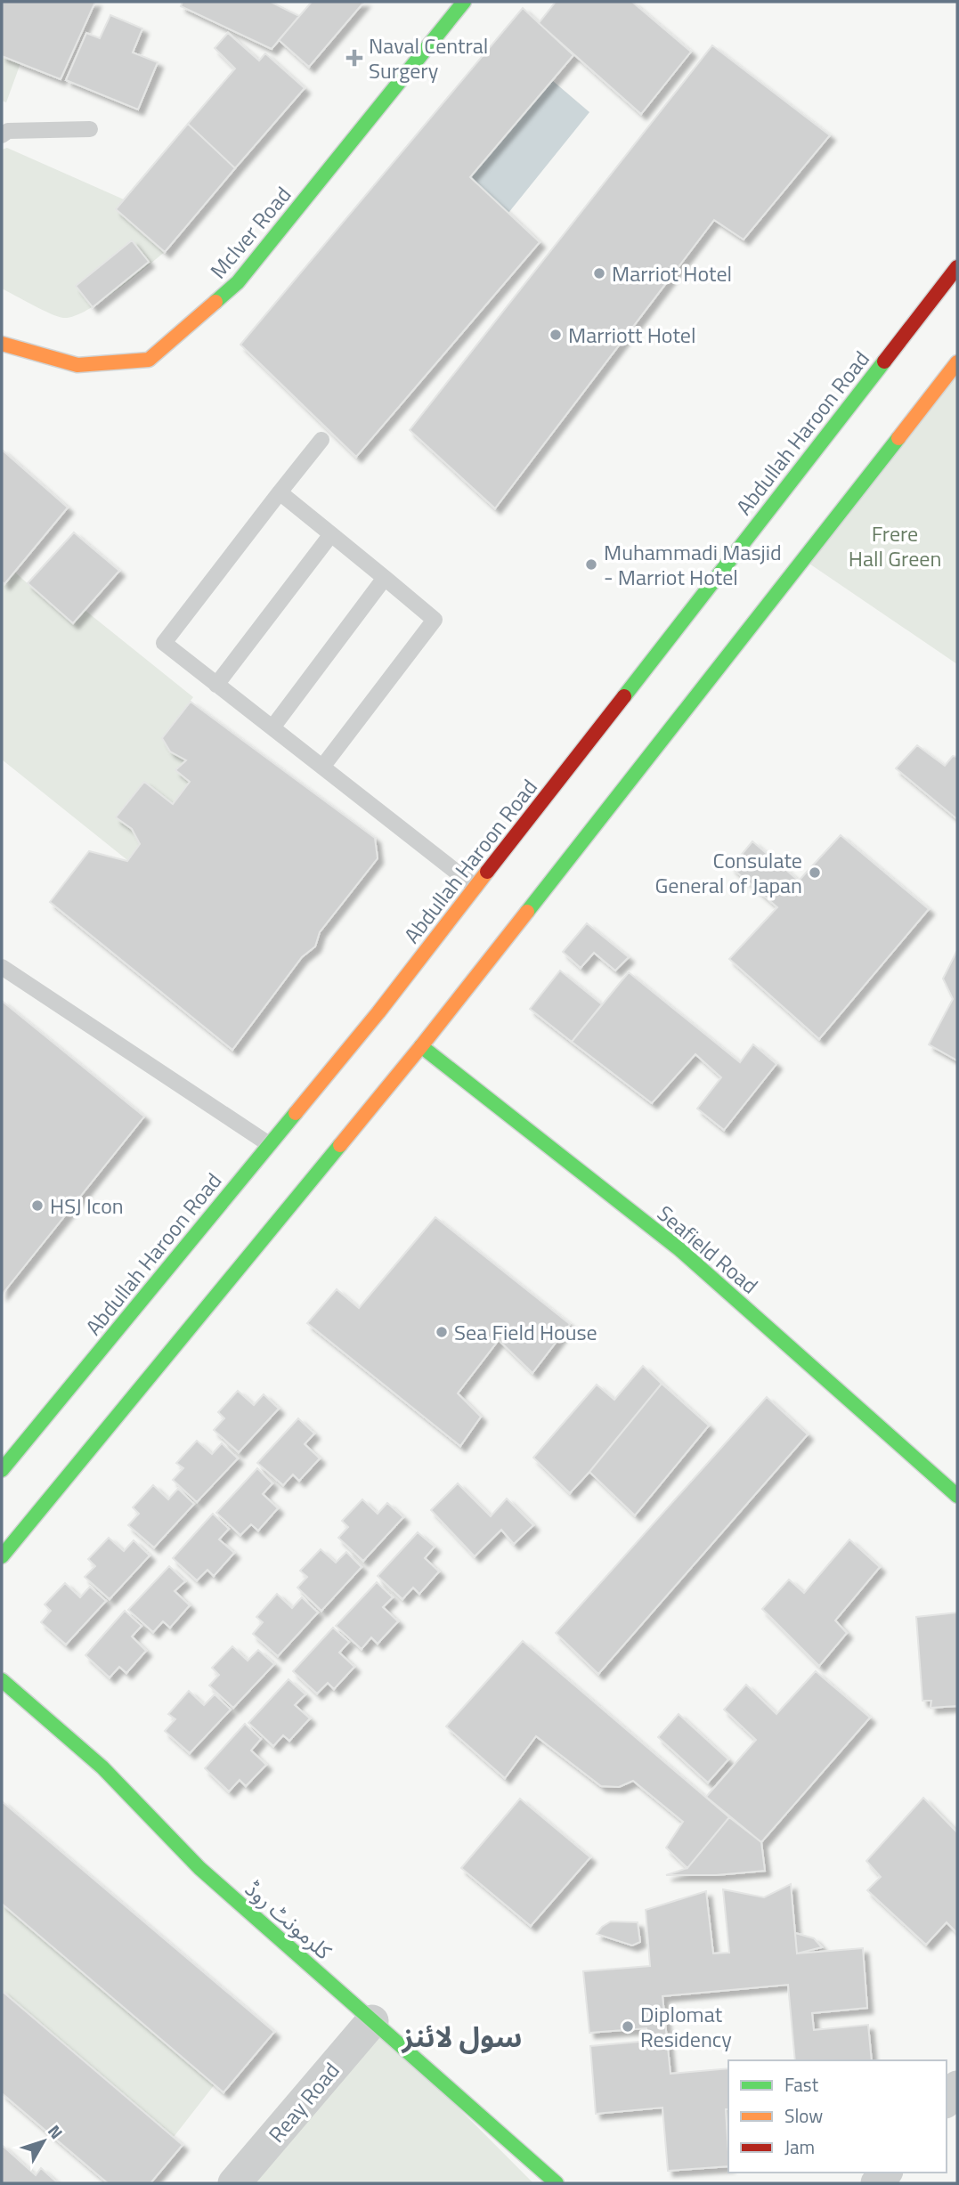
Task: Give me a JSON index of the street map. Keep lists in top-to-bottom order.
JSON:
{
  "streets": {
    "main road": [
      "Mclver Road",
      "Abdullah Haroon Road",
      "Seafield Road",
      "کلرمونٹ روڈ"
    ],
    "street": ["Reay Road"]
  },
  "crossings": [
    ["کلرمونٹ روڈ", "Reay Road"]
  ],
  "districts": ["سول لائنز"],
  "parks": ["Frere Hall Green"],
  "places": {
    "health": ["Naval Central Surgery"],
    "other": [
      "Marriot Hotel",
      "Marriott Hotel",
      "Muhammadi Masjid - Marriot Hotel",
      "Consulate General of Japan",
      "HSJ Icon",
      "Sea Field House",
      "Diplomat Residency"
    ]
  },
  "legend": ["Fast", "Slow", "Jam"],
  "north": "top right"
}
